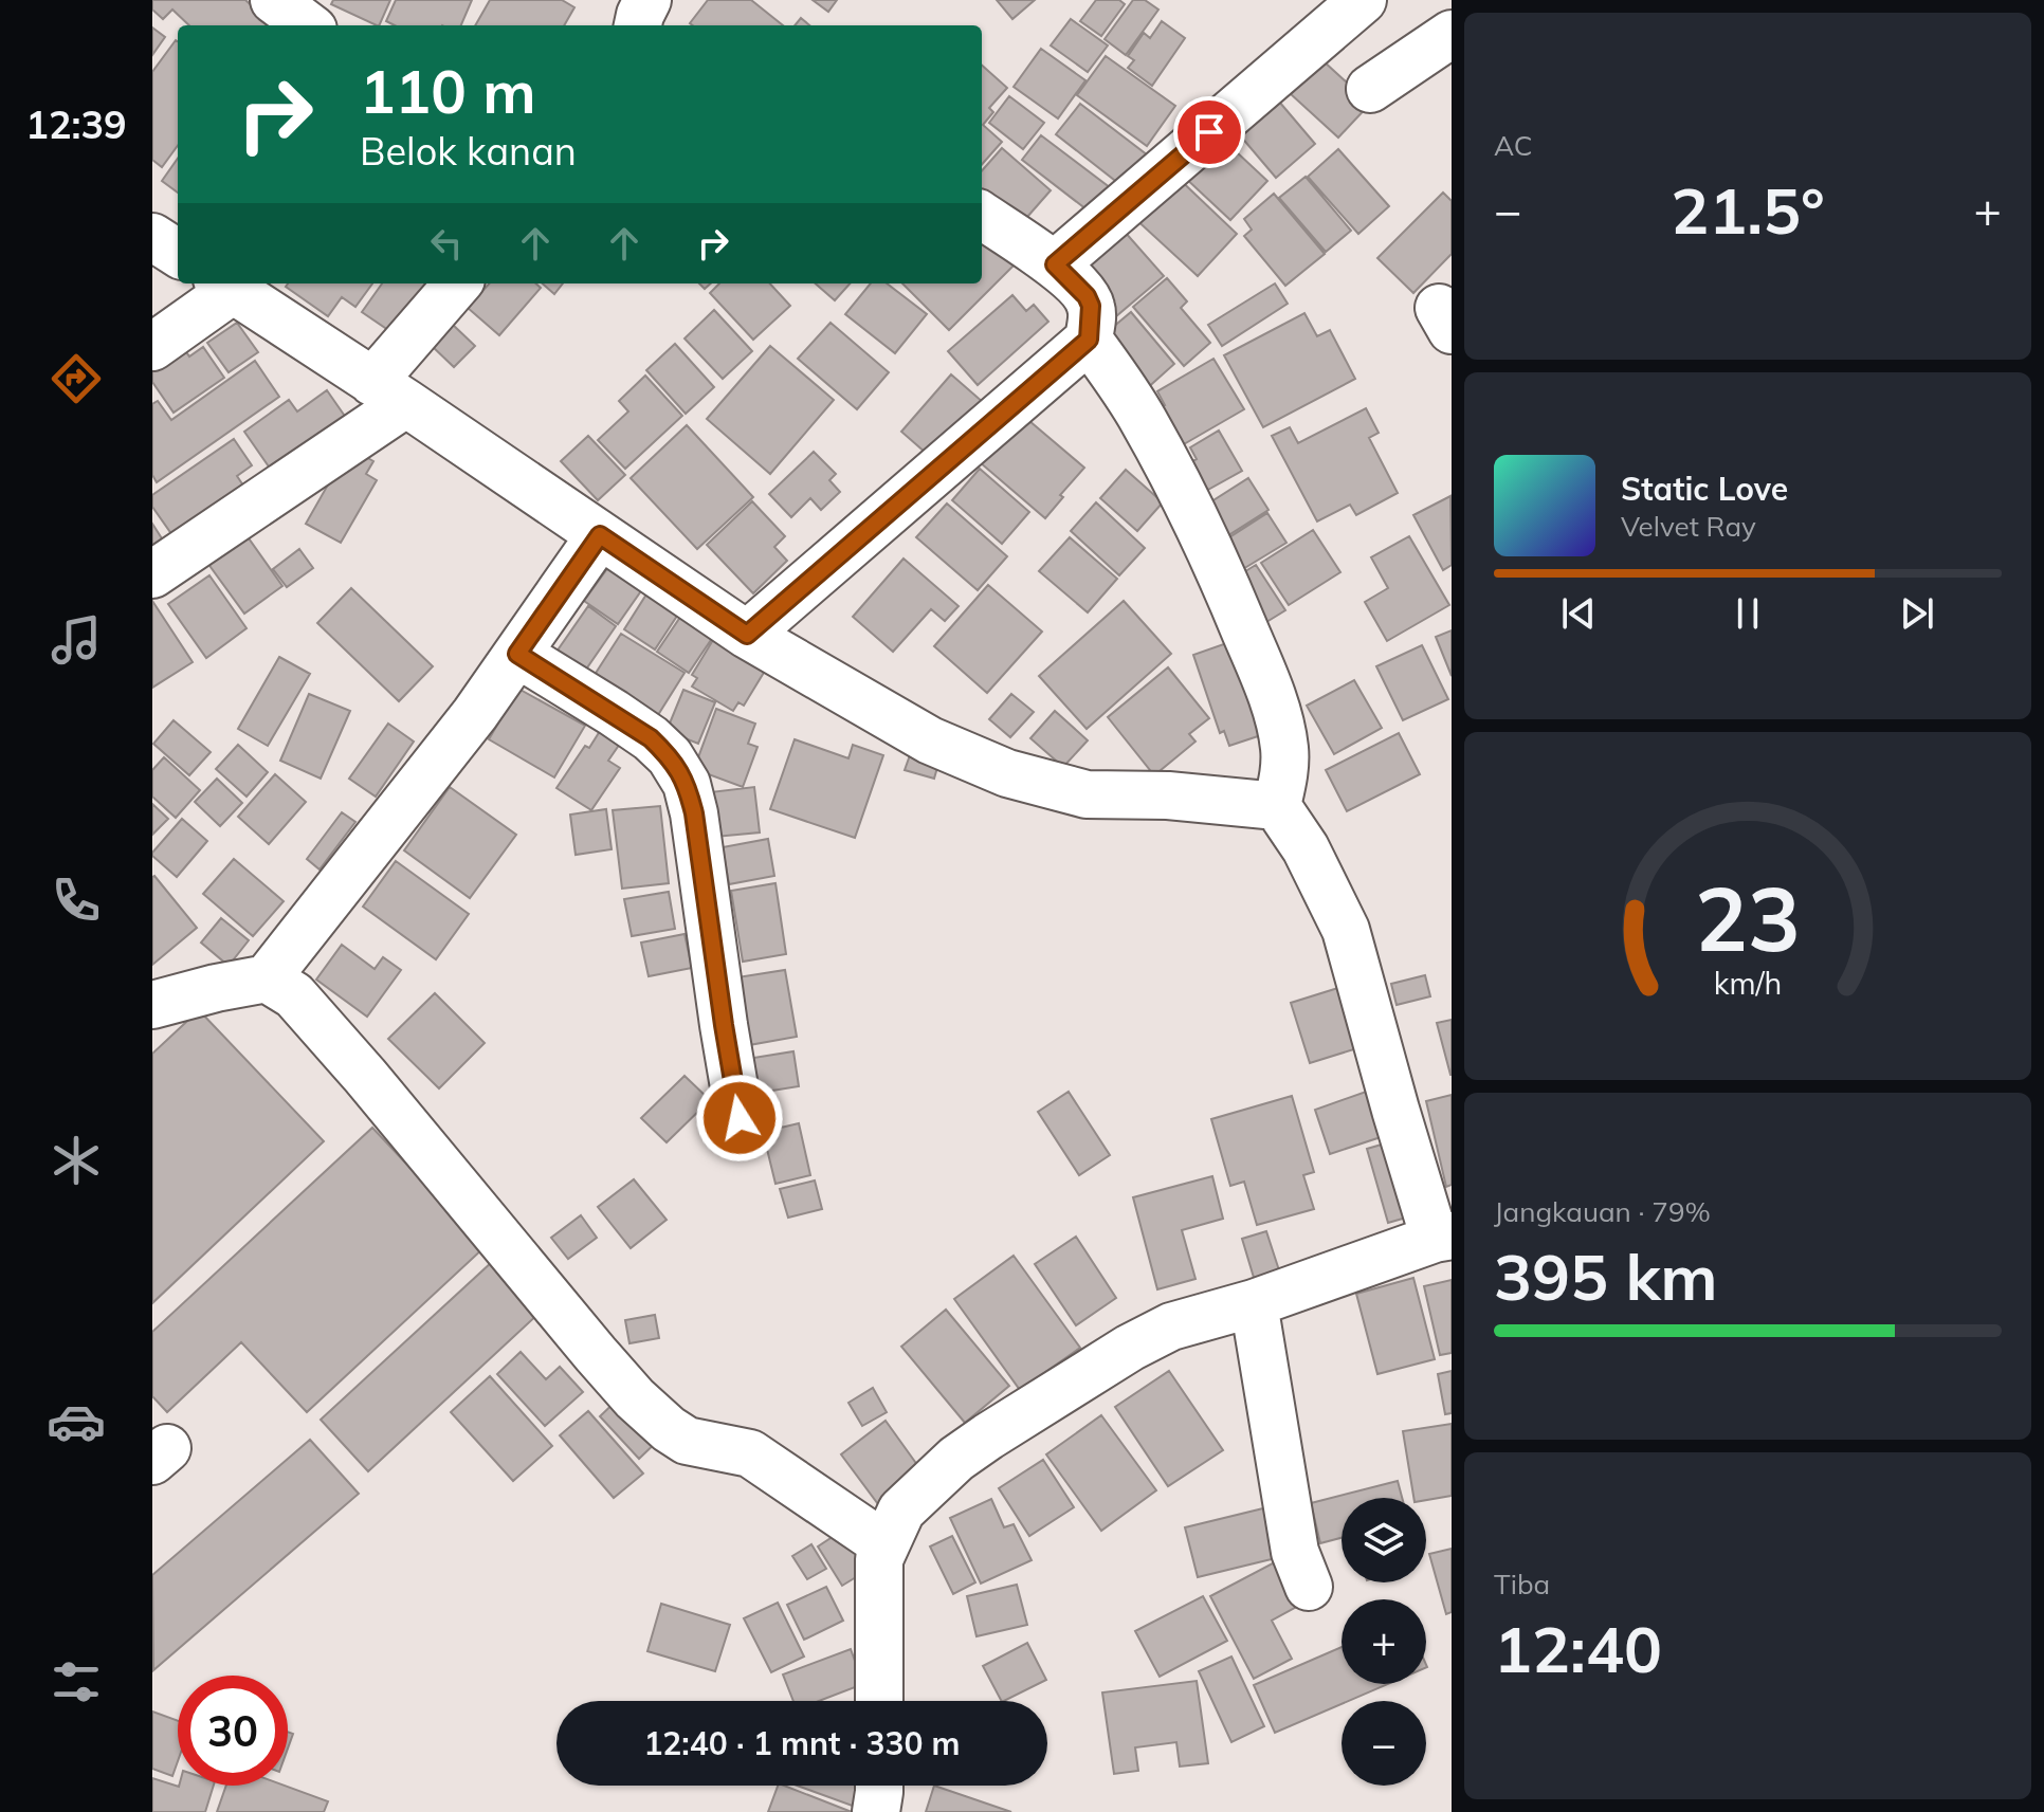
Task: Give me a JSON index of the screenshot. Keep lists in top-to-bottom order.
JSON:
{
  "page": {
    "tabs": "12:39",
    "tile": [
      "AC",
      ["Jangkauan · 79%", "395 km"],
      ["Tiba", "12:40"]
    ],
    "turn": ["110 m", "Belok kanan"],
    "heat": ["−", "21.5°", "+"],
    "song": ["Static Love", "Velvet Ray"],
    "map_buttons": ["+", "−"],
    "limit": "30",
    "trip": "12:40 · 1 mnt · 330 m",
    "gauge": ["23", "km/h"]
  }
}
